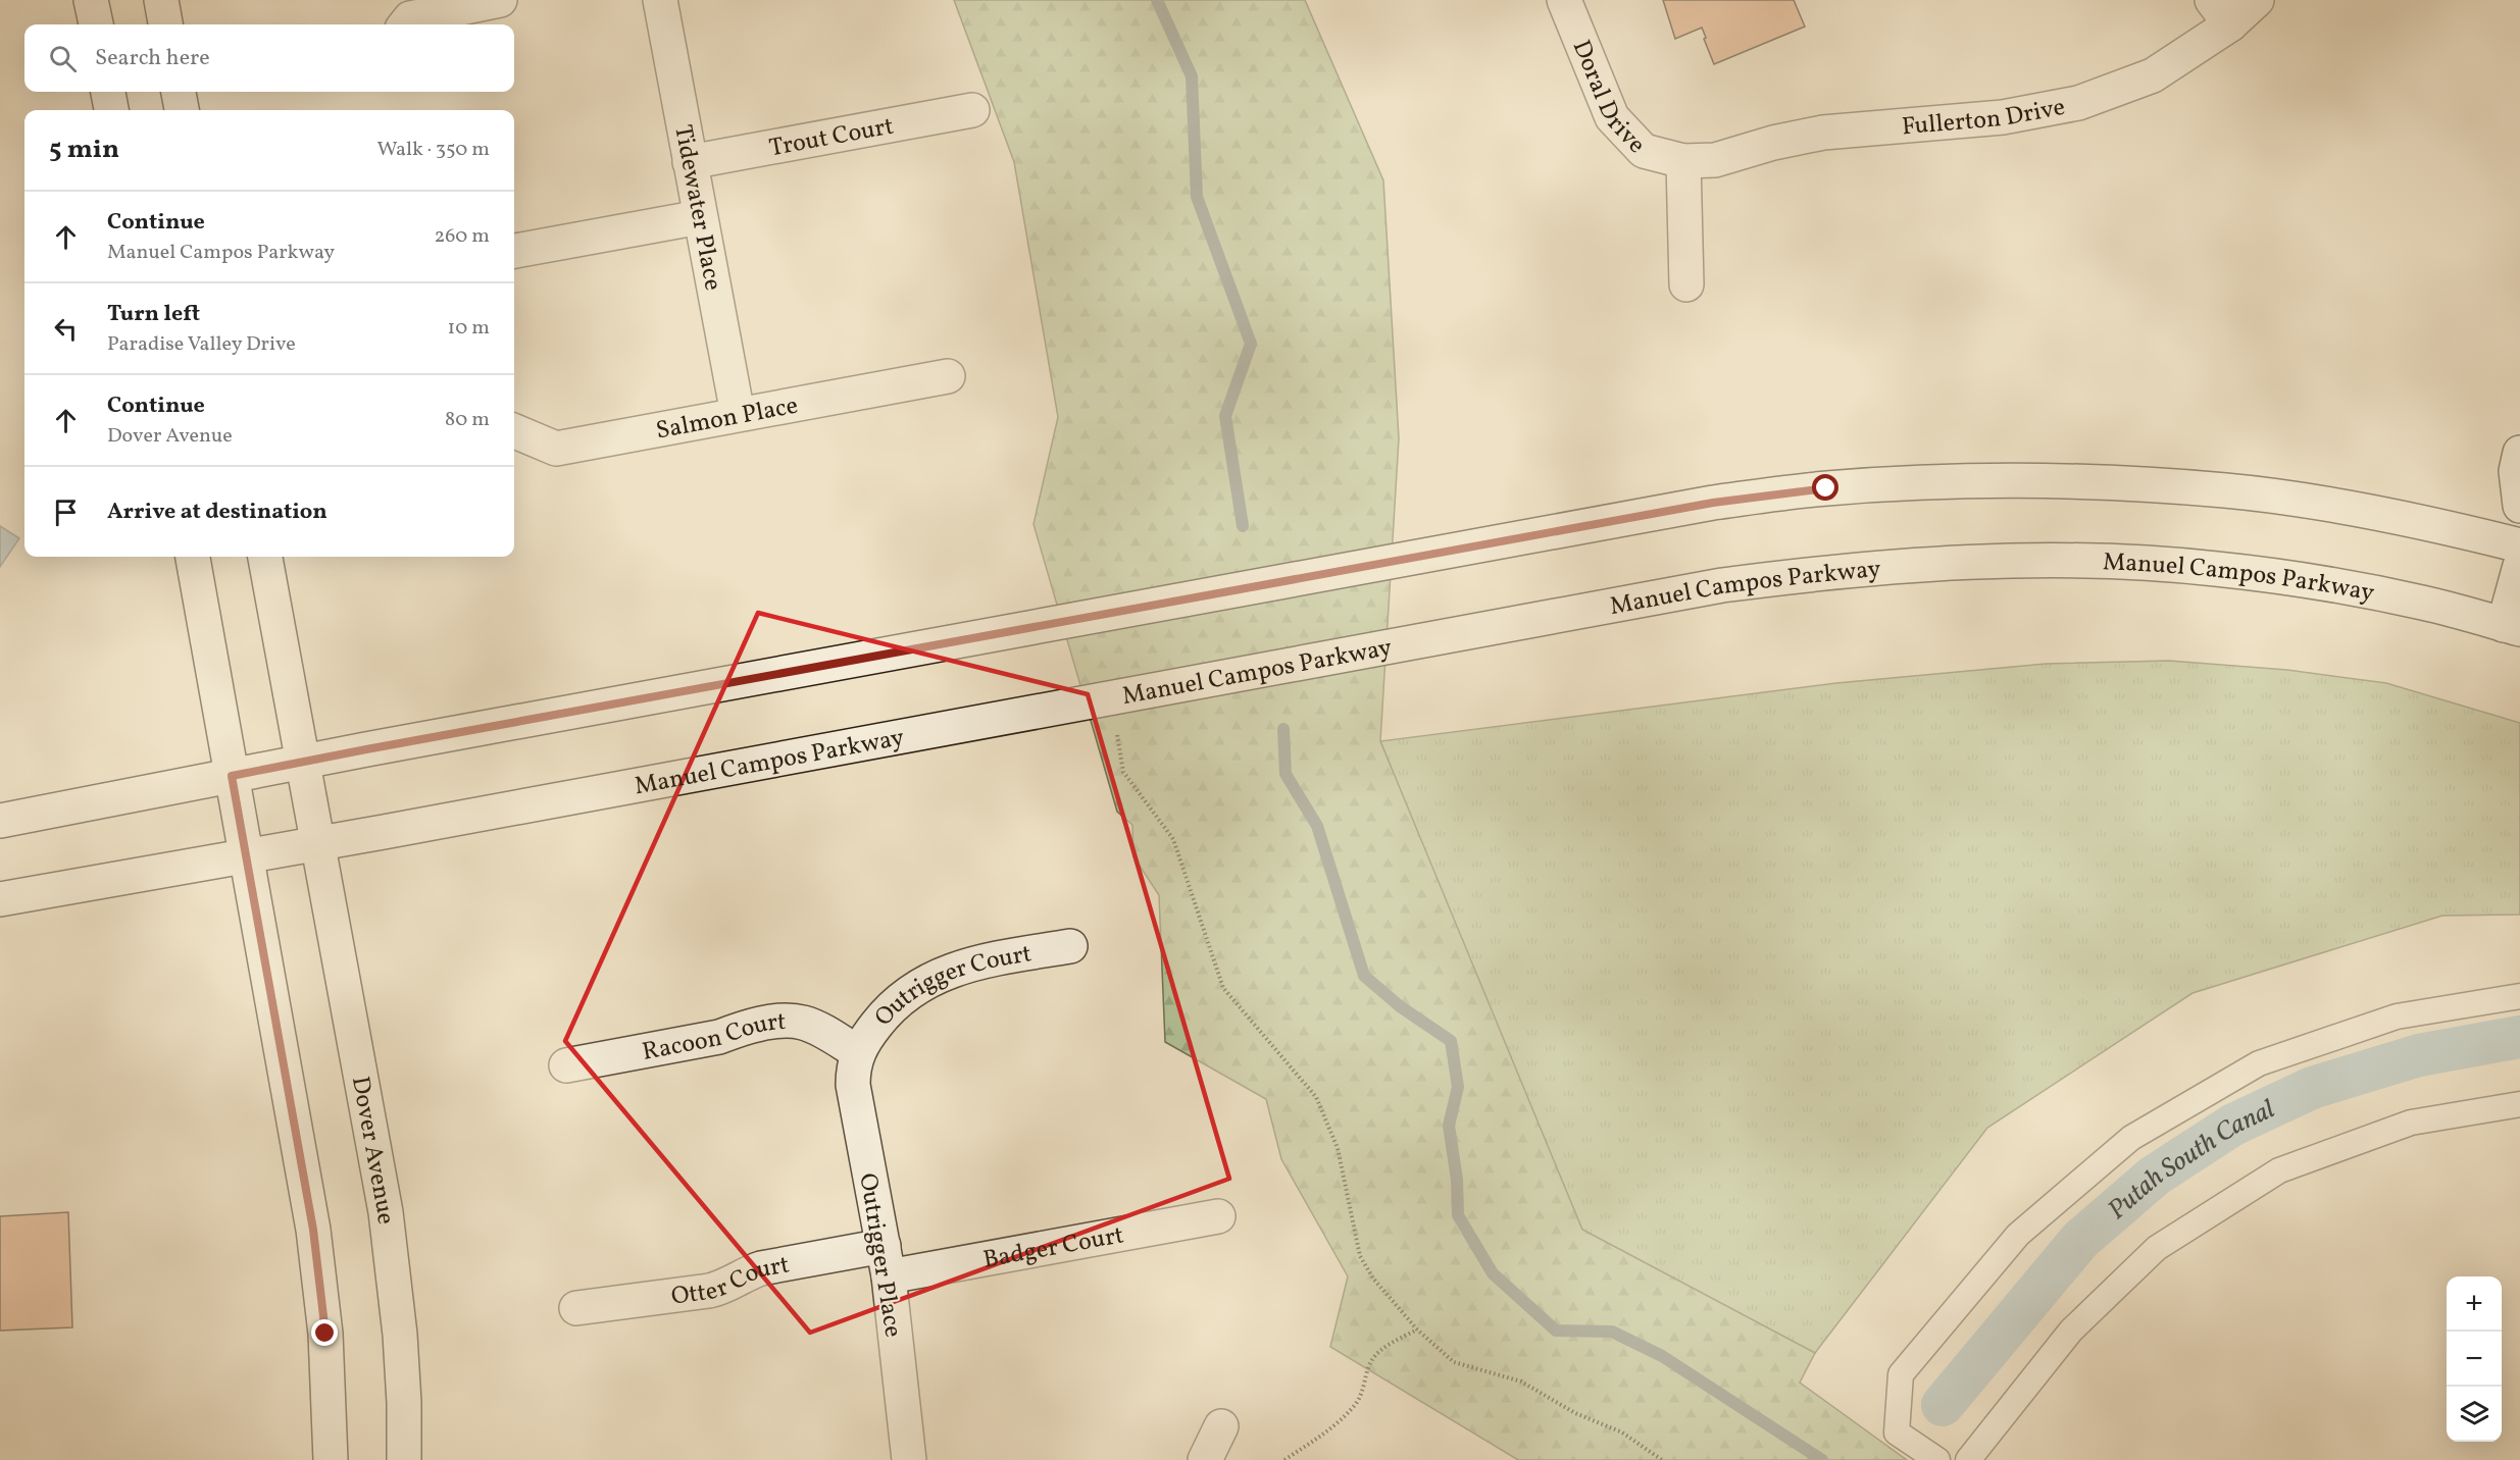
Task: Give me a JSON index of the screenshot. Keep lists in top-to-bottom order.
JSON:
{
  "streets": {
    "main road": [
      "Doral Drive",
      "Fullerton Drive",
      "Trout Court",
      "Tidewater Place",
      "Salmon Place",
      "Manuel Campos Parkway",
      "Outrigger Court",
      "Racoon Court",
      "Dover Avenue",
      "Badger Court",
      "Outrigger Place",
      "Otter Court"
    ]
  },
  "crossings": [
    ["Doral Drive", "Fullerton Drive"],
    ["Trout Court", "Tidewater Place"],
    ["Tidewater Place", "Salmon Place"],
    ["Manuel Campos Parkway", "Dover Avenue"],
    ["Outrigger Court", "Racoon Court"],
    ["Outrigger Court", "Outrigger Place"],
    ["Racoon Court", "Outrigger Place"],
    ["Badger Court", "Outrigger Place"],
    ["Badger Court", "Otter Court"],
    ["Outrigger Place", "Otter Court"]
  ],
  "water": ["Putah South Canal"],
  "page": {
    "search": "Search here",
    "heading": ["5 min", "Walk · 350 m"],
    "list": [
      ["Continue", "Manuel Campos Parkway", "260 m"],
      ["Turn left", "Paradise Valley Drive", "10 m"],
      ["Continue", "Dover Avenue", "80 m"],
      "Arrive at destination"
    ],
    "map_buttons": ["+", "−"]
  }
}
